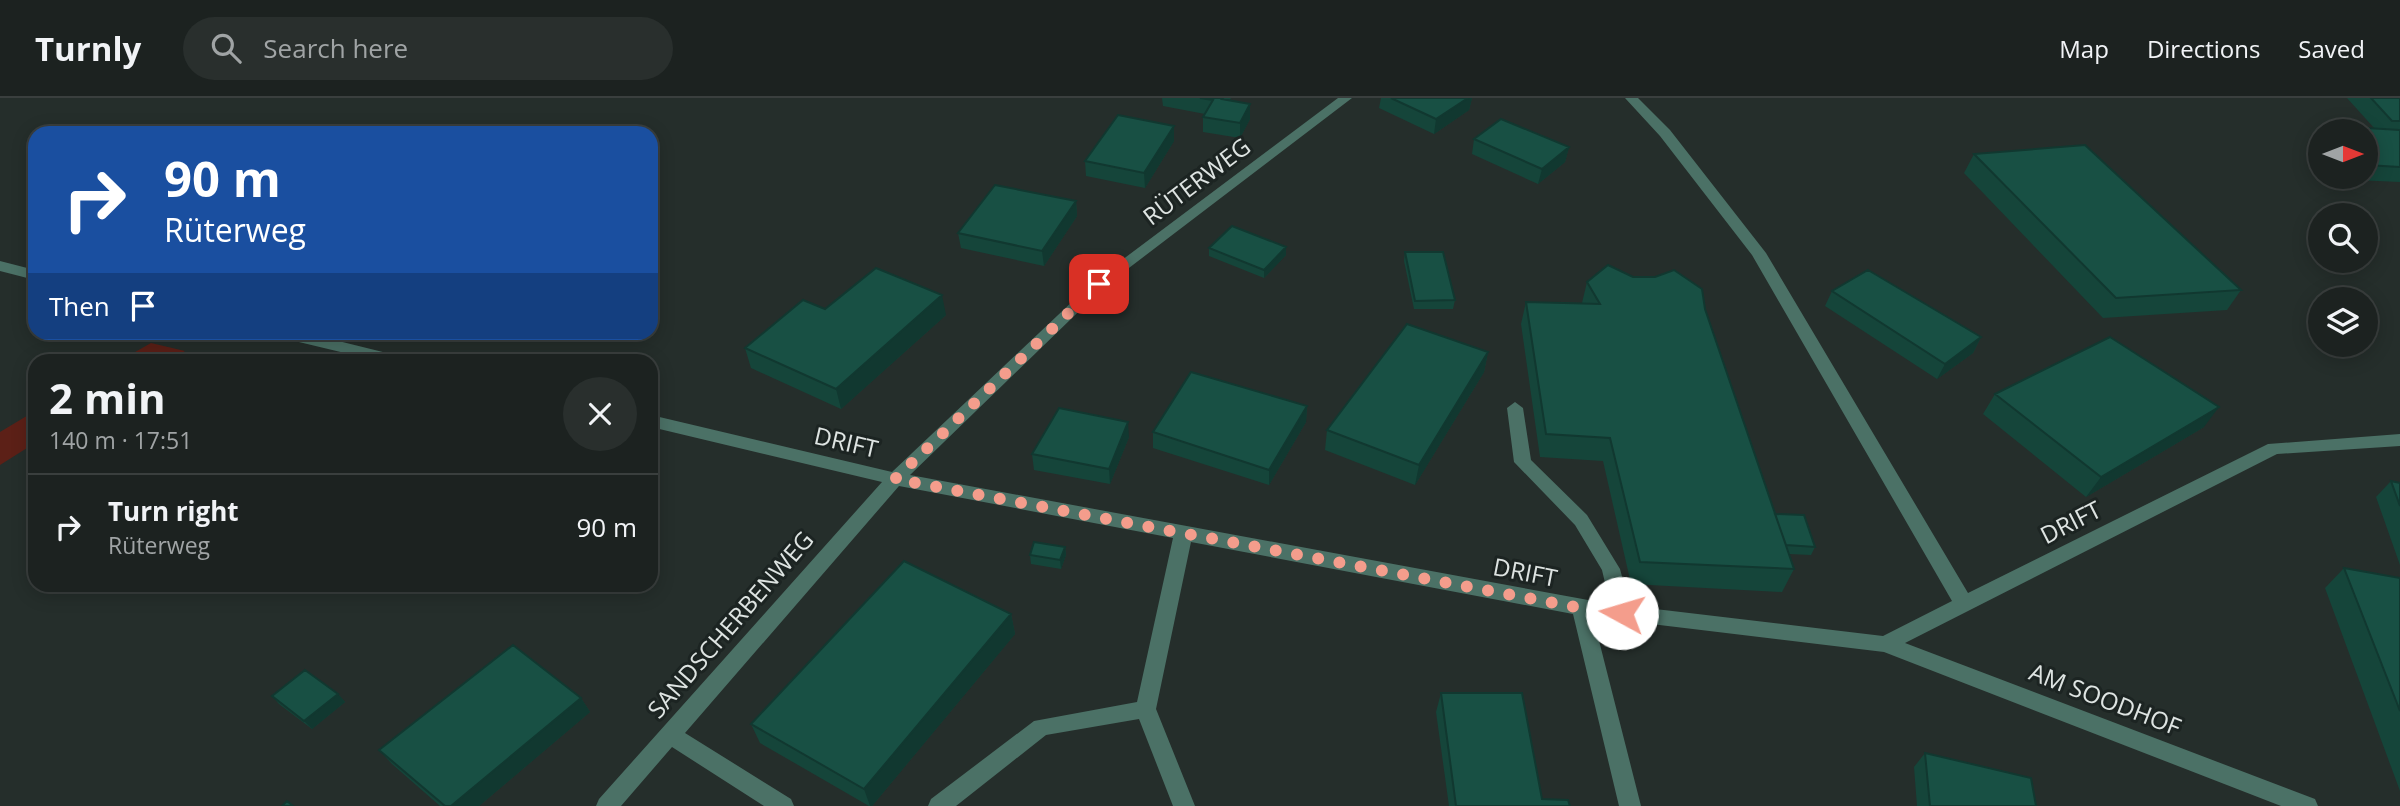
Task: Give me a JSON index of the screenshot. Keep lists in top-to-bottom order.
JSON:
{
  "streets": {
    "street": [
      "RÜTERWEG",
      "DRIFT",
      "SANDSCHERBENWEG",
      "AM SOODHOF"
    ]
  },
  "crossings": [
    ["RÜTERWEG", "DRIFT"],
    ["RÜTERWEG", "SANDSCHERBENWEG"],
    ["DRIFT", "SANDSCHERBENWEG"],
    ["DRIFT", "AM SOODHOF"]
  ],
  "north": "right",
  "page": {
    "header": "Turnly",
    "search": "Search here",
    "nav": ["Map", "Directions", "Saved"],
    "turn": ["90 m", "Rüterweg"],
    "then": "Then",
    "heading": ["2 min", "140 m · 17:51"],
    "list": [
      {
        "name": "Turn right",
        "note": "Rüterweg",
        "value": "90 m"
      }
    ]
  }
}
